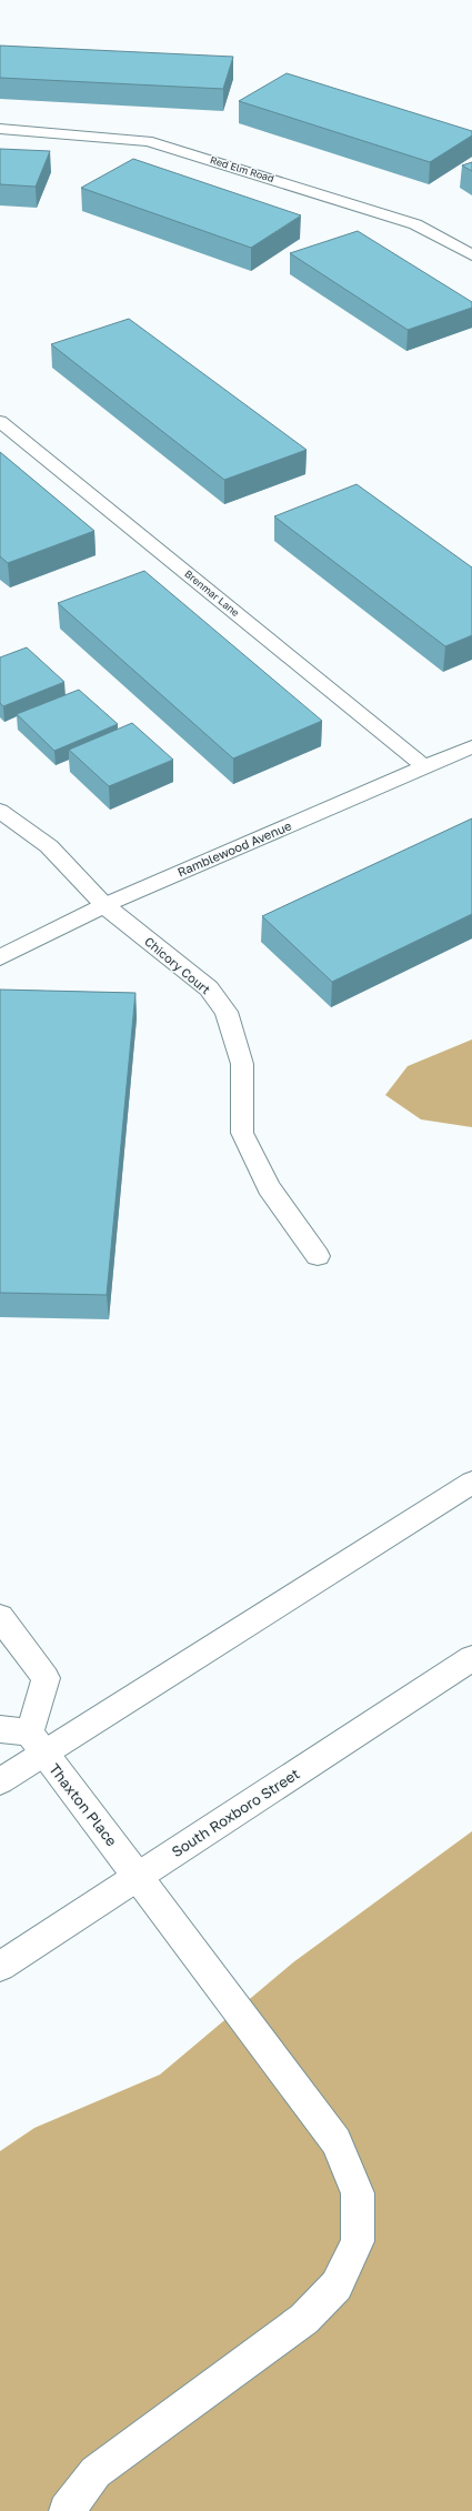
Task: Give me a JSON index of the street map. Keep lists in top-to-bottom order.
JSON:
{
  "streets": {
    "street": [
      "Red Elm Road",
      "Brenmar Lane",
      "Ramblewood Avenue",
      "Chicory Court",
      "Thaxton Place",
      "South Roxboro Street"
    ]
  },
  "crossings": [
    ["Brenmar Lane", "Ramblewood Avenue"],
    ["Ramblewood Avenue", "Chicory Court"],
    ["Thaxton Place", "South Roxboro Street"]
  ]
}
